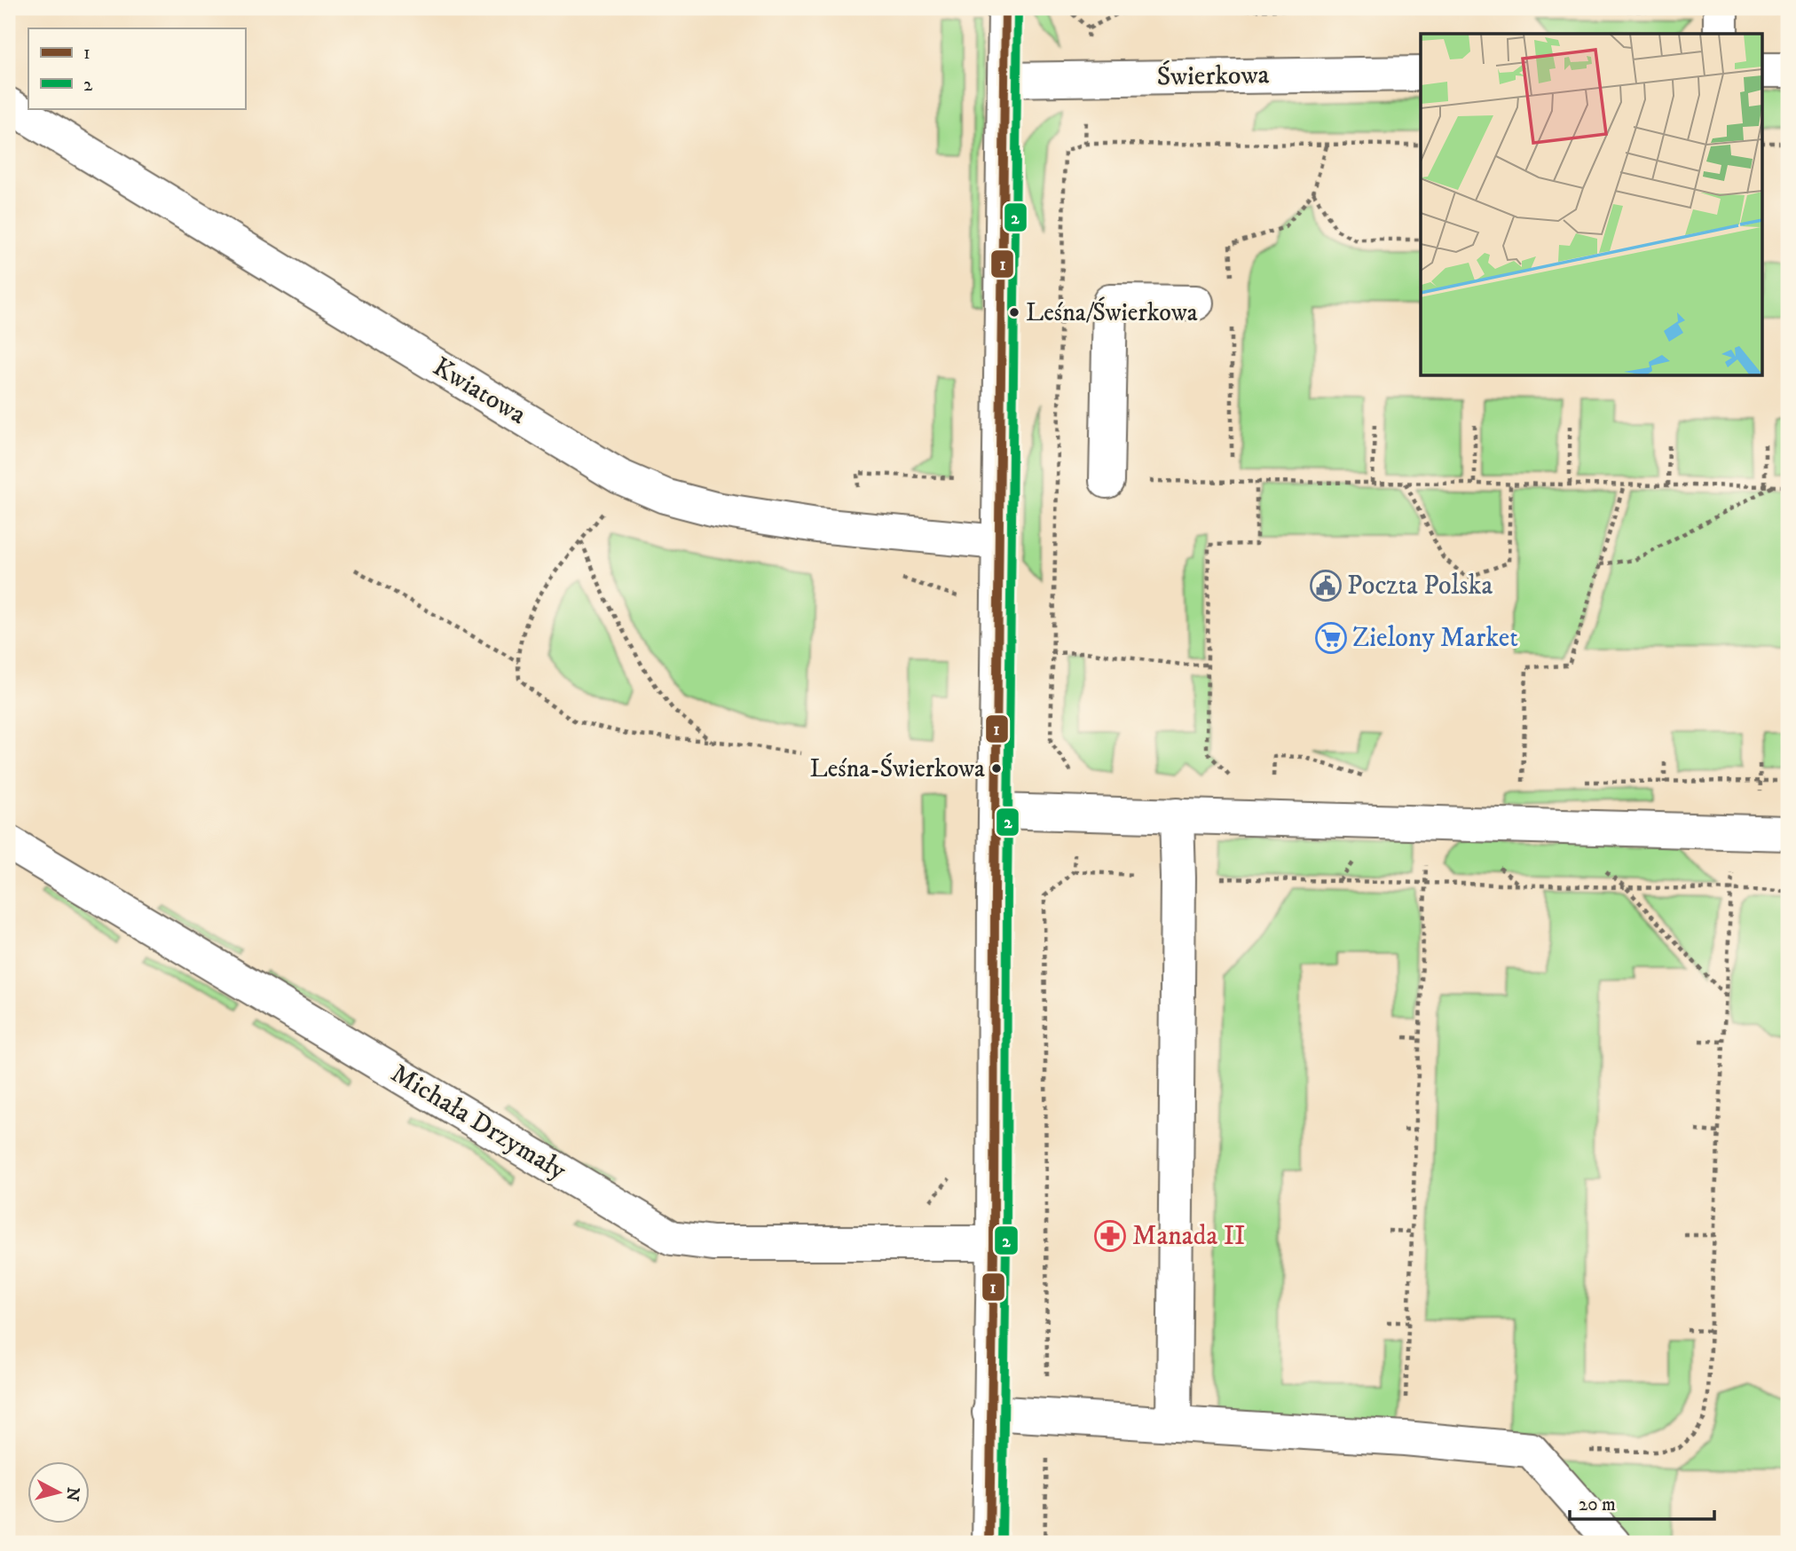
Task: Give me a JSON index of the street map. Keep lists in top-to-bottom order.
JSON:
{
  "streets": {
    "street": ["Świerkowa", "Kwiatowa", "Michała Drzymały"]
  },
  "places": {
    "other": ["Leśna/Świerkowa", "Leśna-Świerkowa"],
    "public building": ["Poczta Polska"],
    "supermarket": ["Zielony Market"],
    "pharmacy": ["Manada II"]
  },
  "lines": ["transit line 1", "transit line 2"],
  "legend": ["1", "2"],
  "scale_bar": "20 m",
  "north": "right"
}
